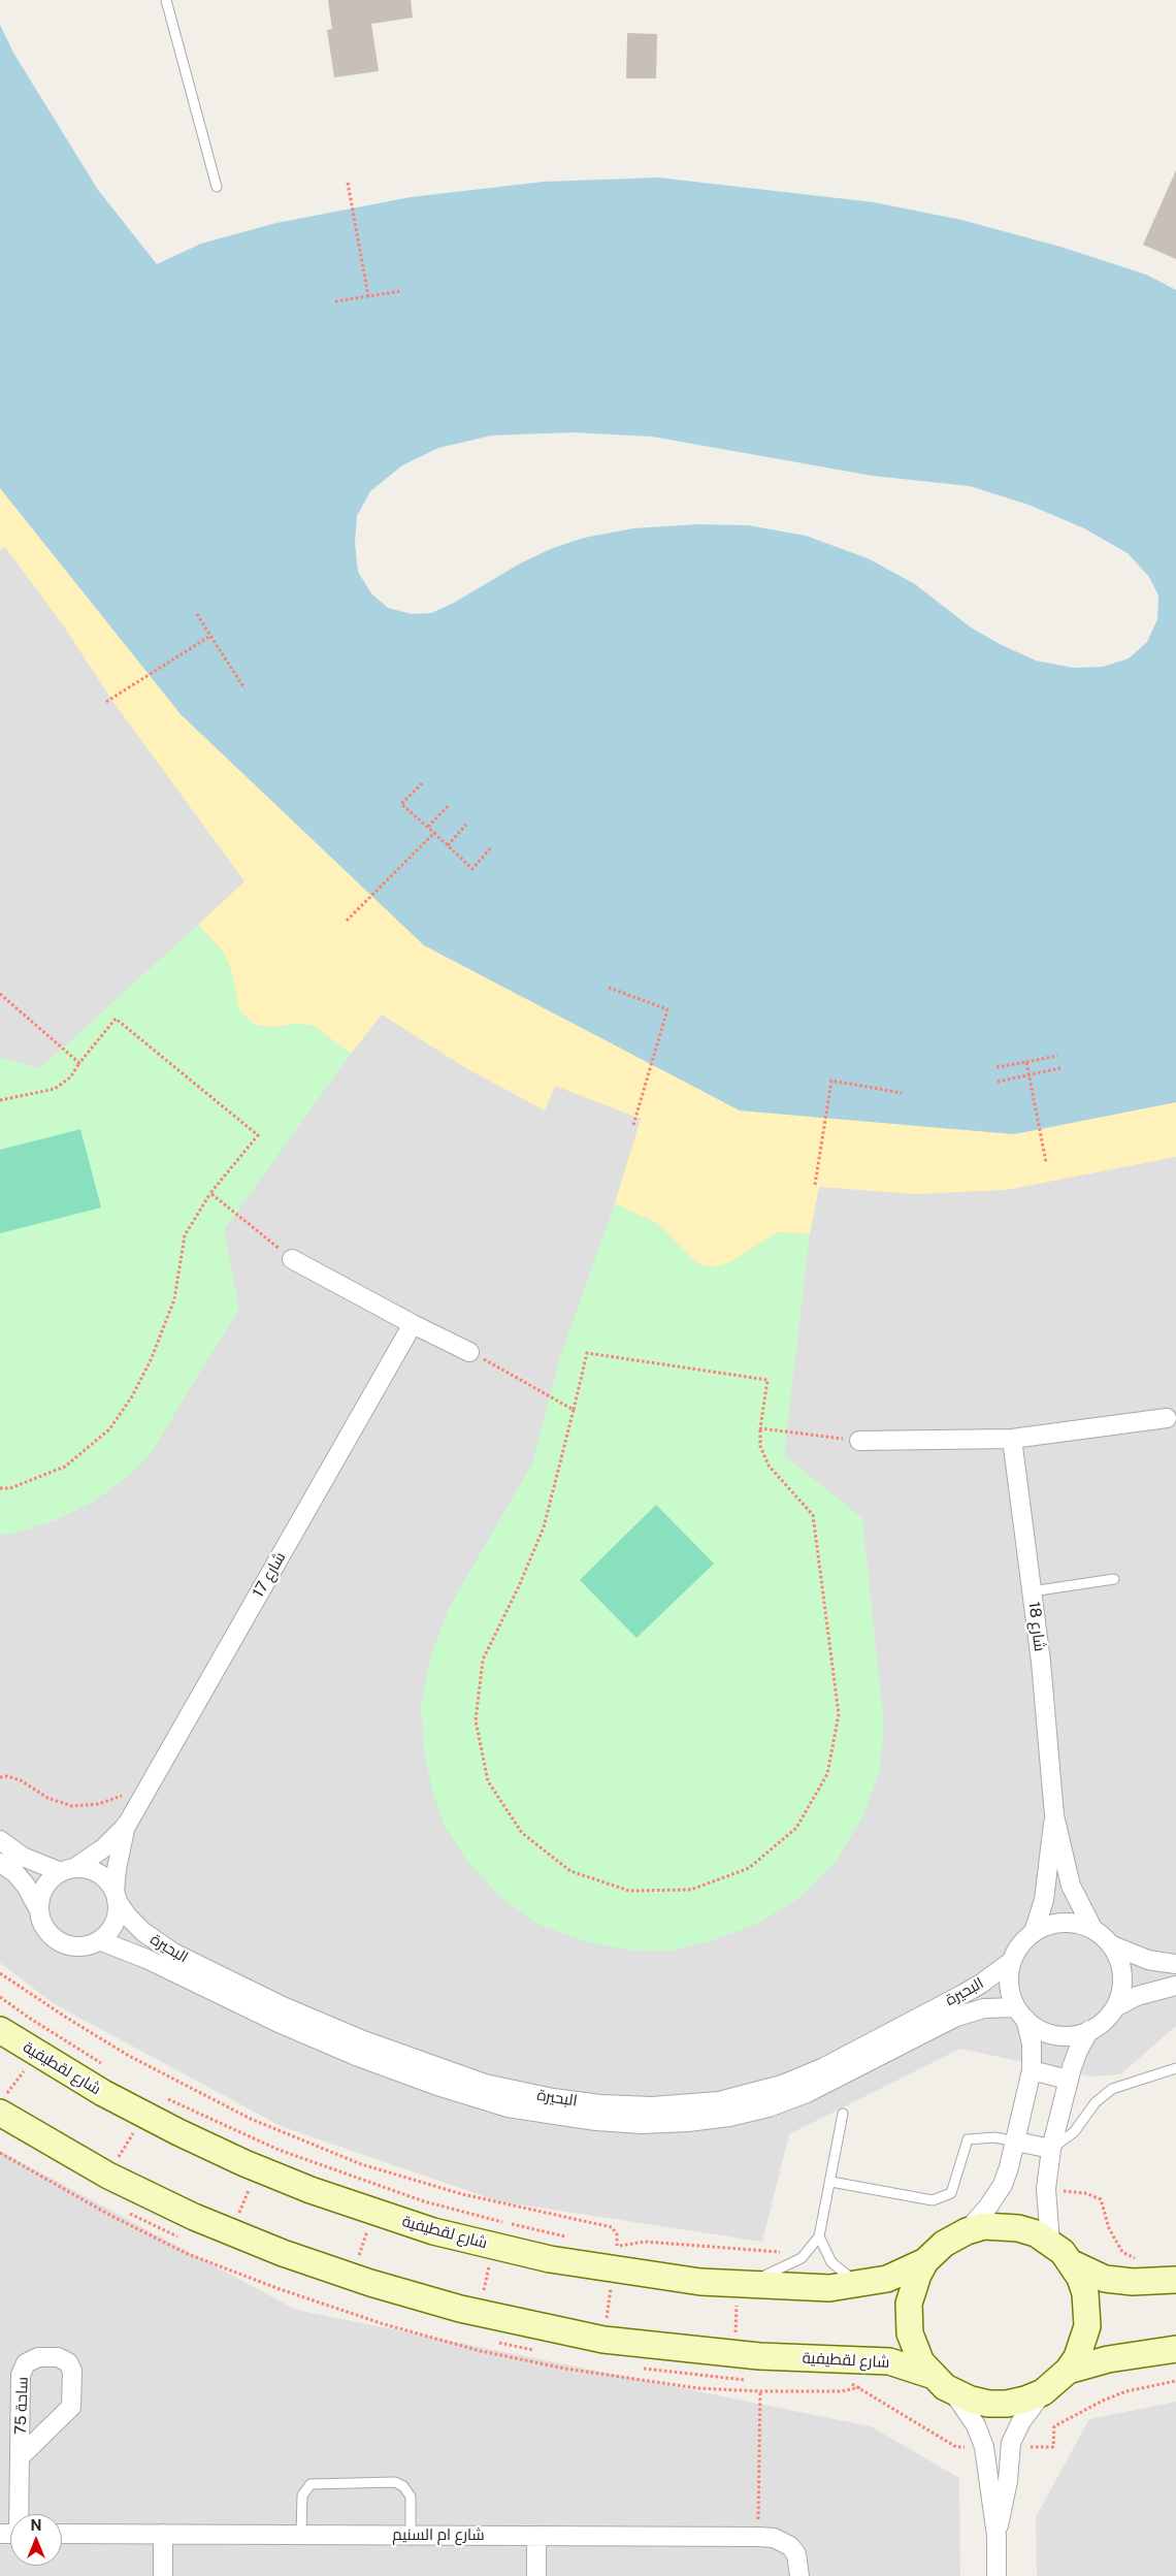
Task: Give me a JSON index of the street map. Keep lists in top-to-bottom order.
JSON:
{
  "streets": {
    "street": [
      "شارع 17",
      "شارع 18",
      "البحيرة",
      "شارع لقطيفية",
      "ساحة 75",
      "شارع ام السنيم"
    ]
  },
  "crossings": [
    ["شارع 17", "البحيرة"],
    ["شارع 18", "البحيرة"]
  ],
  "north": "top"
}
